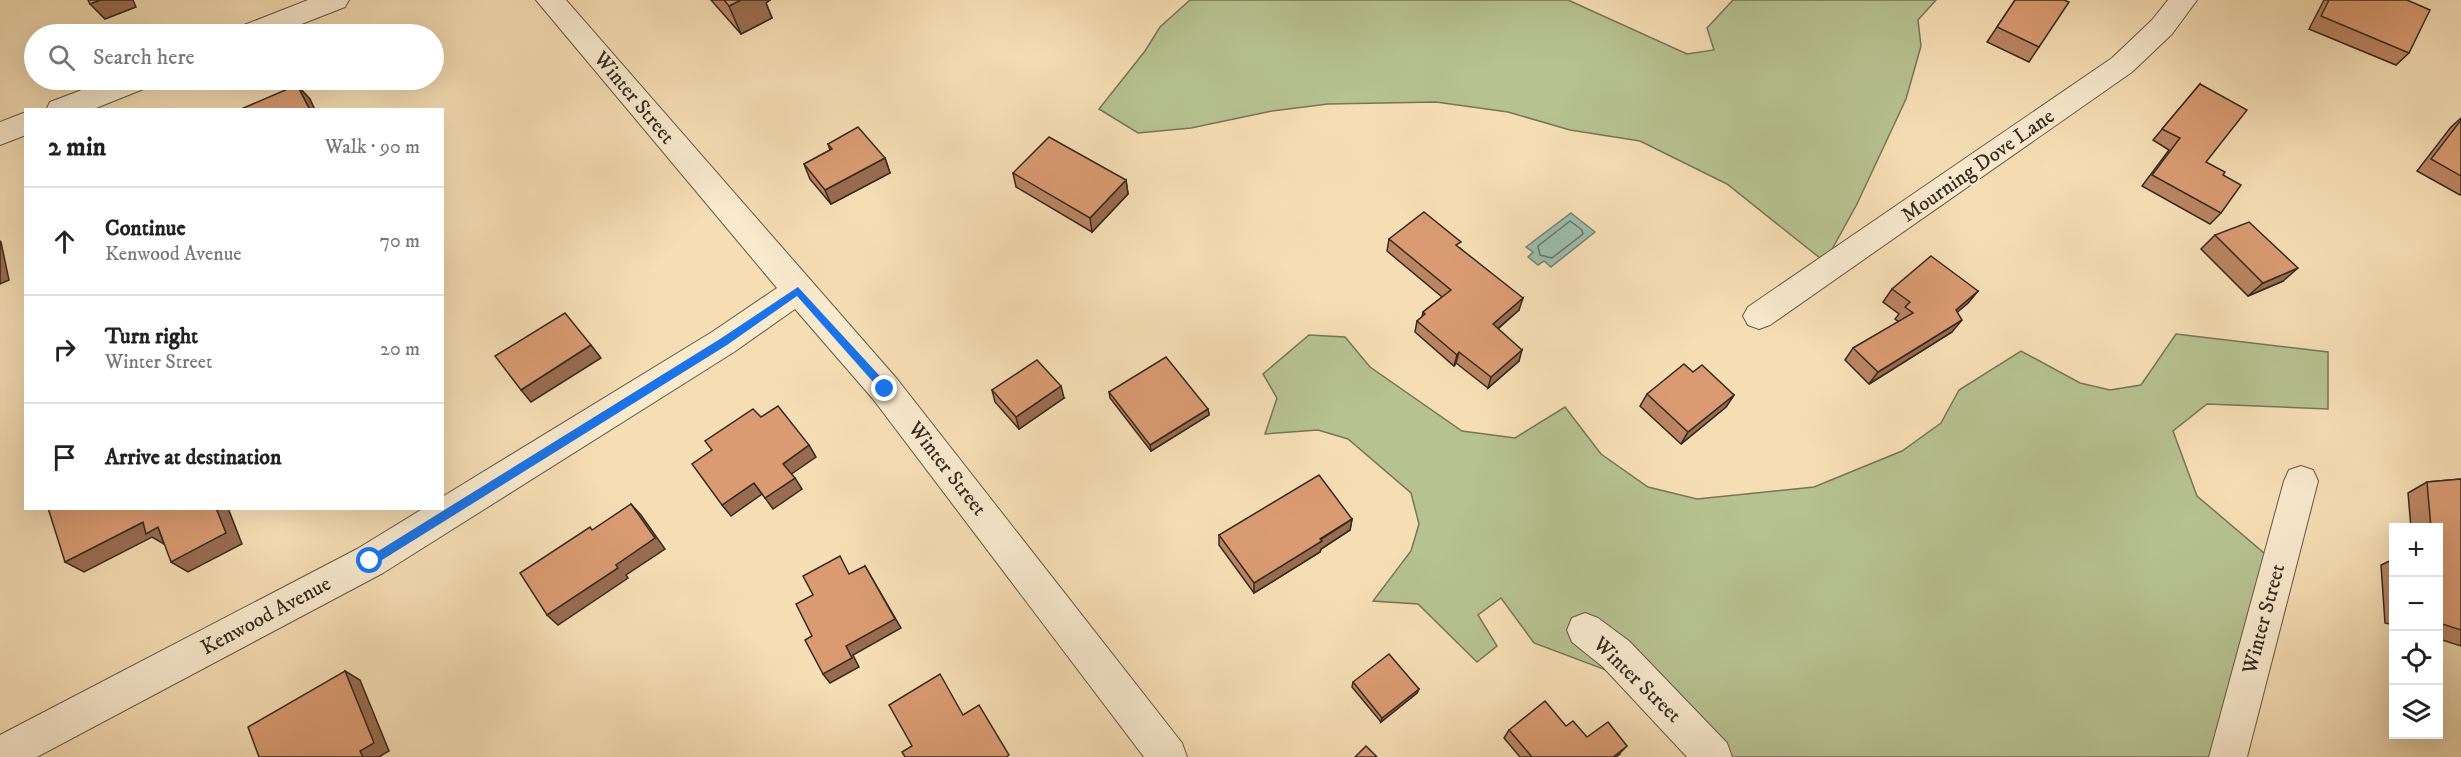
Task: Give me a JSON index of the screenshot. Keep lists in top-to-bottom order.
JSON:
{
  "streets": {
    "street": ["Winter Street", "Mourning Dove Lane", "Kenwood Avenue"]
  },
  "crossings": [
    ["Winter Street", "Kenwood Avenue"]
  ],
  "page": {
    "search": "Search here",
    "heading": ["2 min", "Walk · 90 m"],
    "list": [
      ["Continue", "Kenwood Avenue", "70 m"],
      ["Turn right", "Winter Street", "20 m"],
      "Arrive at destination"
    ],
    "map_buttons": ["+", "−"]
  }
}
